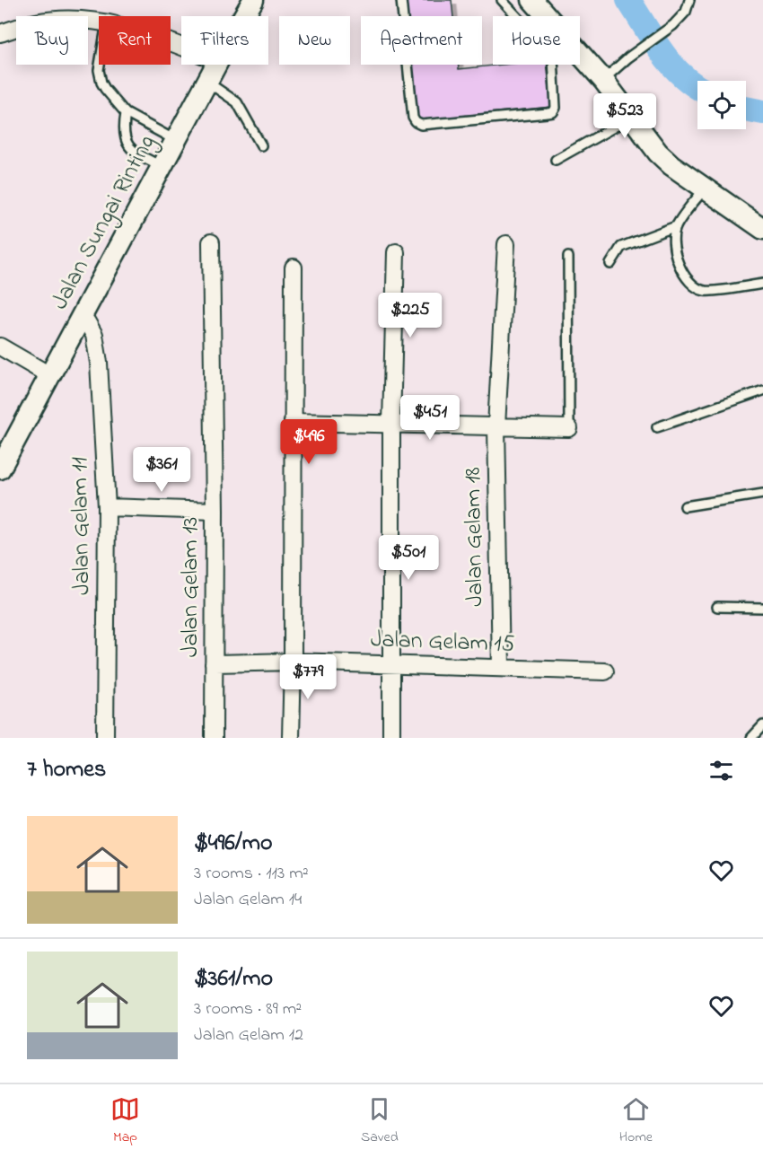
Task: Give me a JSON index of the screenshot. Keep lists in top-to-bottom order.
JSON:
{
  "streets": {
    "street": [
      "Jalan Sungai Rinting",
      "Jalan Gelam 11",
      "Jalan Gelam 18",
      "Jalan Gelam 13",
      "Jalan Gelam 15"
    ]
  },
  "crossings": [
    ["Jalan Sungai Rinting", "Jalan Gelam 11"],
    ["Jalan Gelam 18", "Jalan Gelam 15"],
    ["Jalan Gelam 13", "Jalan Gelam 15"]
  ],
  "page": {
    "chip": [
      "Buy",
      "Rent",
      "Filters",
      "New",
      "Apartment",
      "House"
    ],
    "price": [
      "$523",
      "$225",
      "$451",
      "$496",
      "$361",
      "$501",
      "$779"
    ],
    "heading": "7 homes",
    "list": [
      {
        "name": "$496/mo",
        "note": "3 rooms · 113 m² · Jalan Gelam 14"
      },
      {
        "name": "$361/mo",
        "note": "3 rooms · 89 m² · Jalan Gelam 12"
      }
    ],
    "tabs": ["Map", "Saved", "Home"]
  }
}
